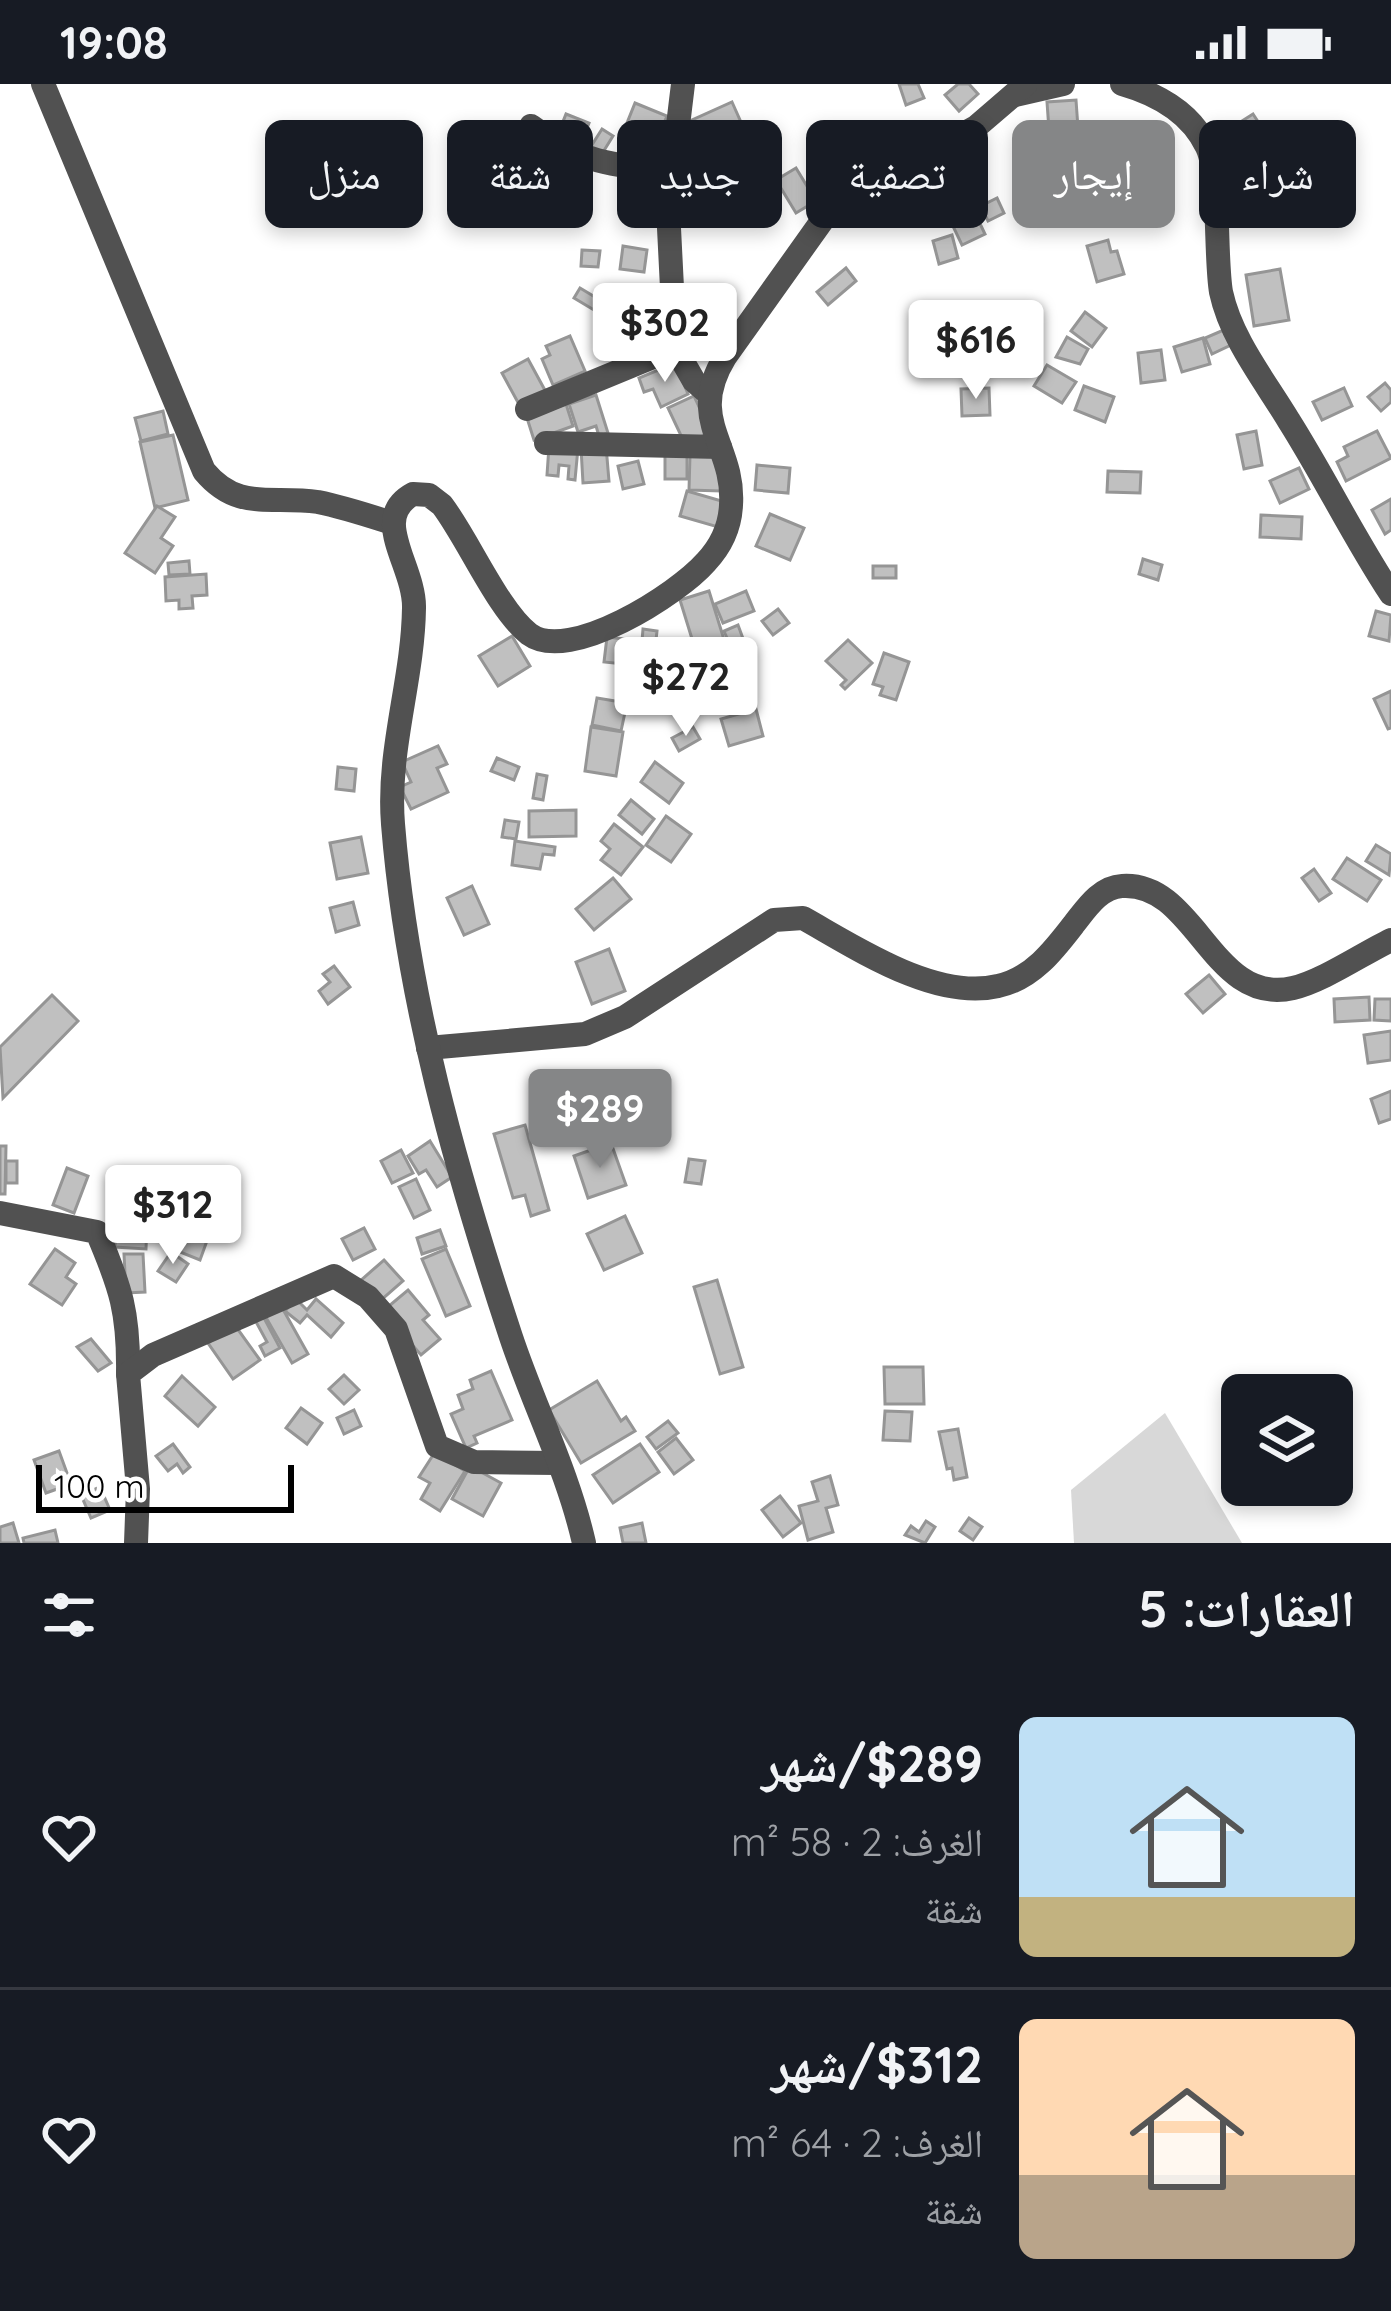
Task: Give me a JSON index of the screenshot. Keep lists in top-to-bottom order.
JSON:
{
  "scale_bar": "100 m",
  "page": {
    "status": "19:08",
    "chip": [
      "شراء",
      "إيجار",
      "تصفية",
      "جديد",
      "شقة",
      "منزل"
    ],
    "price": [
      "$302",
      "$616",
      "$272",
      "$289",
      "$312"
    ],
    "scale": "100 m",
    "heading": "العقارات: 5",
    "list": [
      {
        "name": "$289/شهر",
        "note": "الغرف: 2 · 58 m² · شقة"
      },
      {
        "name": "$312/شهر",
        "note": "الغرف: 2 · 64 m² · شقة"
      }
    ]
  }
}
